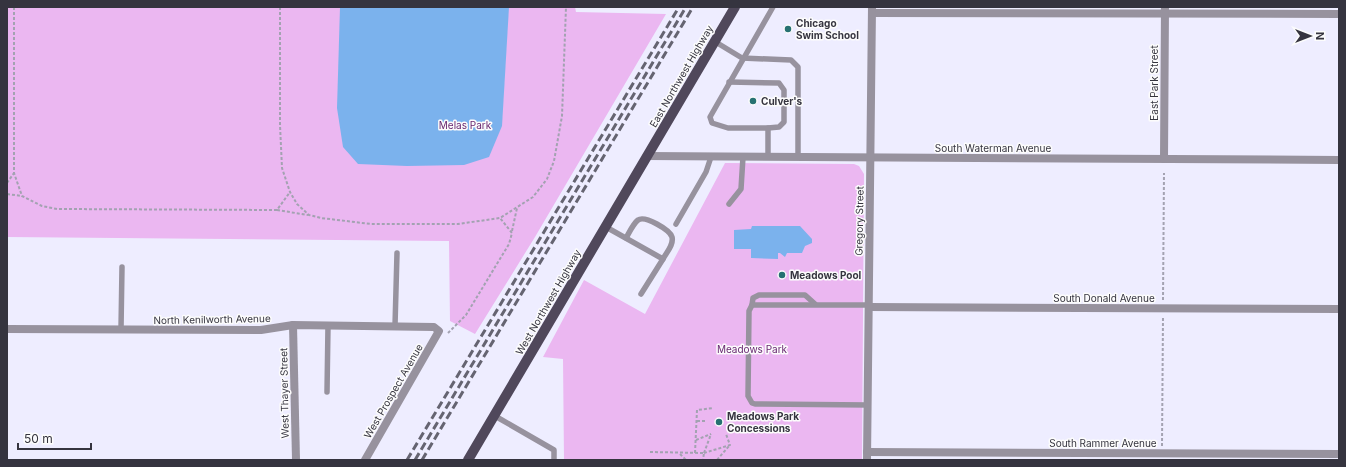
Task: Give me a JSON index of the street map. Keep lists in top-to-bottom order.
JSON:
{
  "streets": {
    "main road": ["East Northwest Highway", "West Northwest Highway"],
    "street": [
      "East Park Street",
      "South Waterman Avenue",
      "Gregory Street",
      "South Donald Avenue",
      "North Kenilworth Avenue",
      "West Prospect Avenue",
      "West Thayer Street",
      "South Rammer Avenue"
    ]
  },
  "crossings": [
    ["East Northwest Highway", "South Waterman Avenue"],
    ["East Northwest Highway", "West Northwest Highway"],
    ["East Park Street", "South Waterman Avenue"],
    ["South Waterman Avenue", "Gregory Street"],
    ["South Waterman Avenue", "West Northwest Highway"],
    ["Gregory Street", "South Donald Avenue"],
    ["Gregory Street", "South Rammer Avenue"],
    ["North Kenilworth Avenue", "West Prospect Avenue"],
    ["North Kenilworth Avenue", "West Thayer Street"]
  ],
  "parks": ["Melas Park", "Meadows Park"],
  "places": [
    "Chicago Swim School",
    "Culver's",
    "Meadows Pool",
    "Meadows Park Concessions"
  ],
  "scale_bar": "50 m",
  "north": "right"
}
